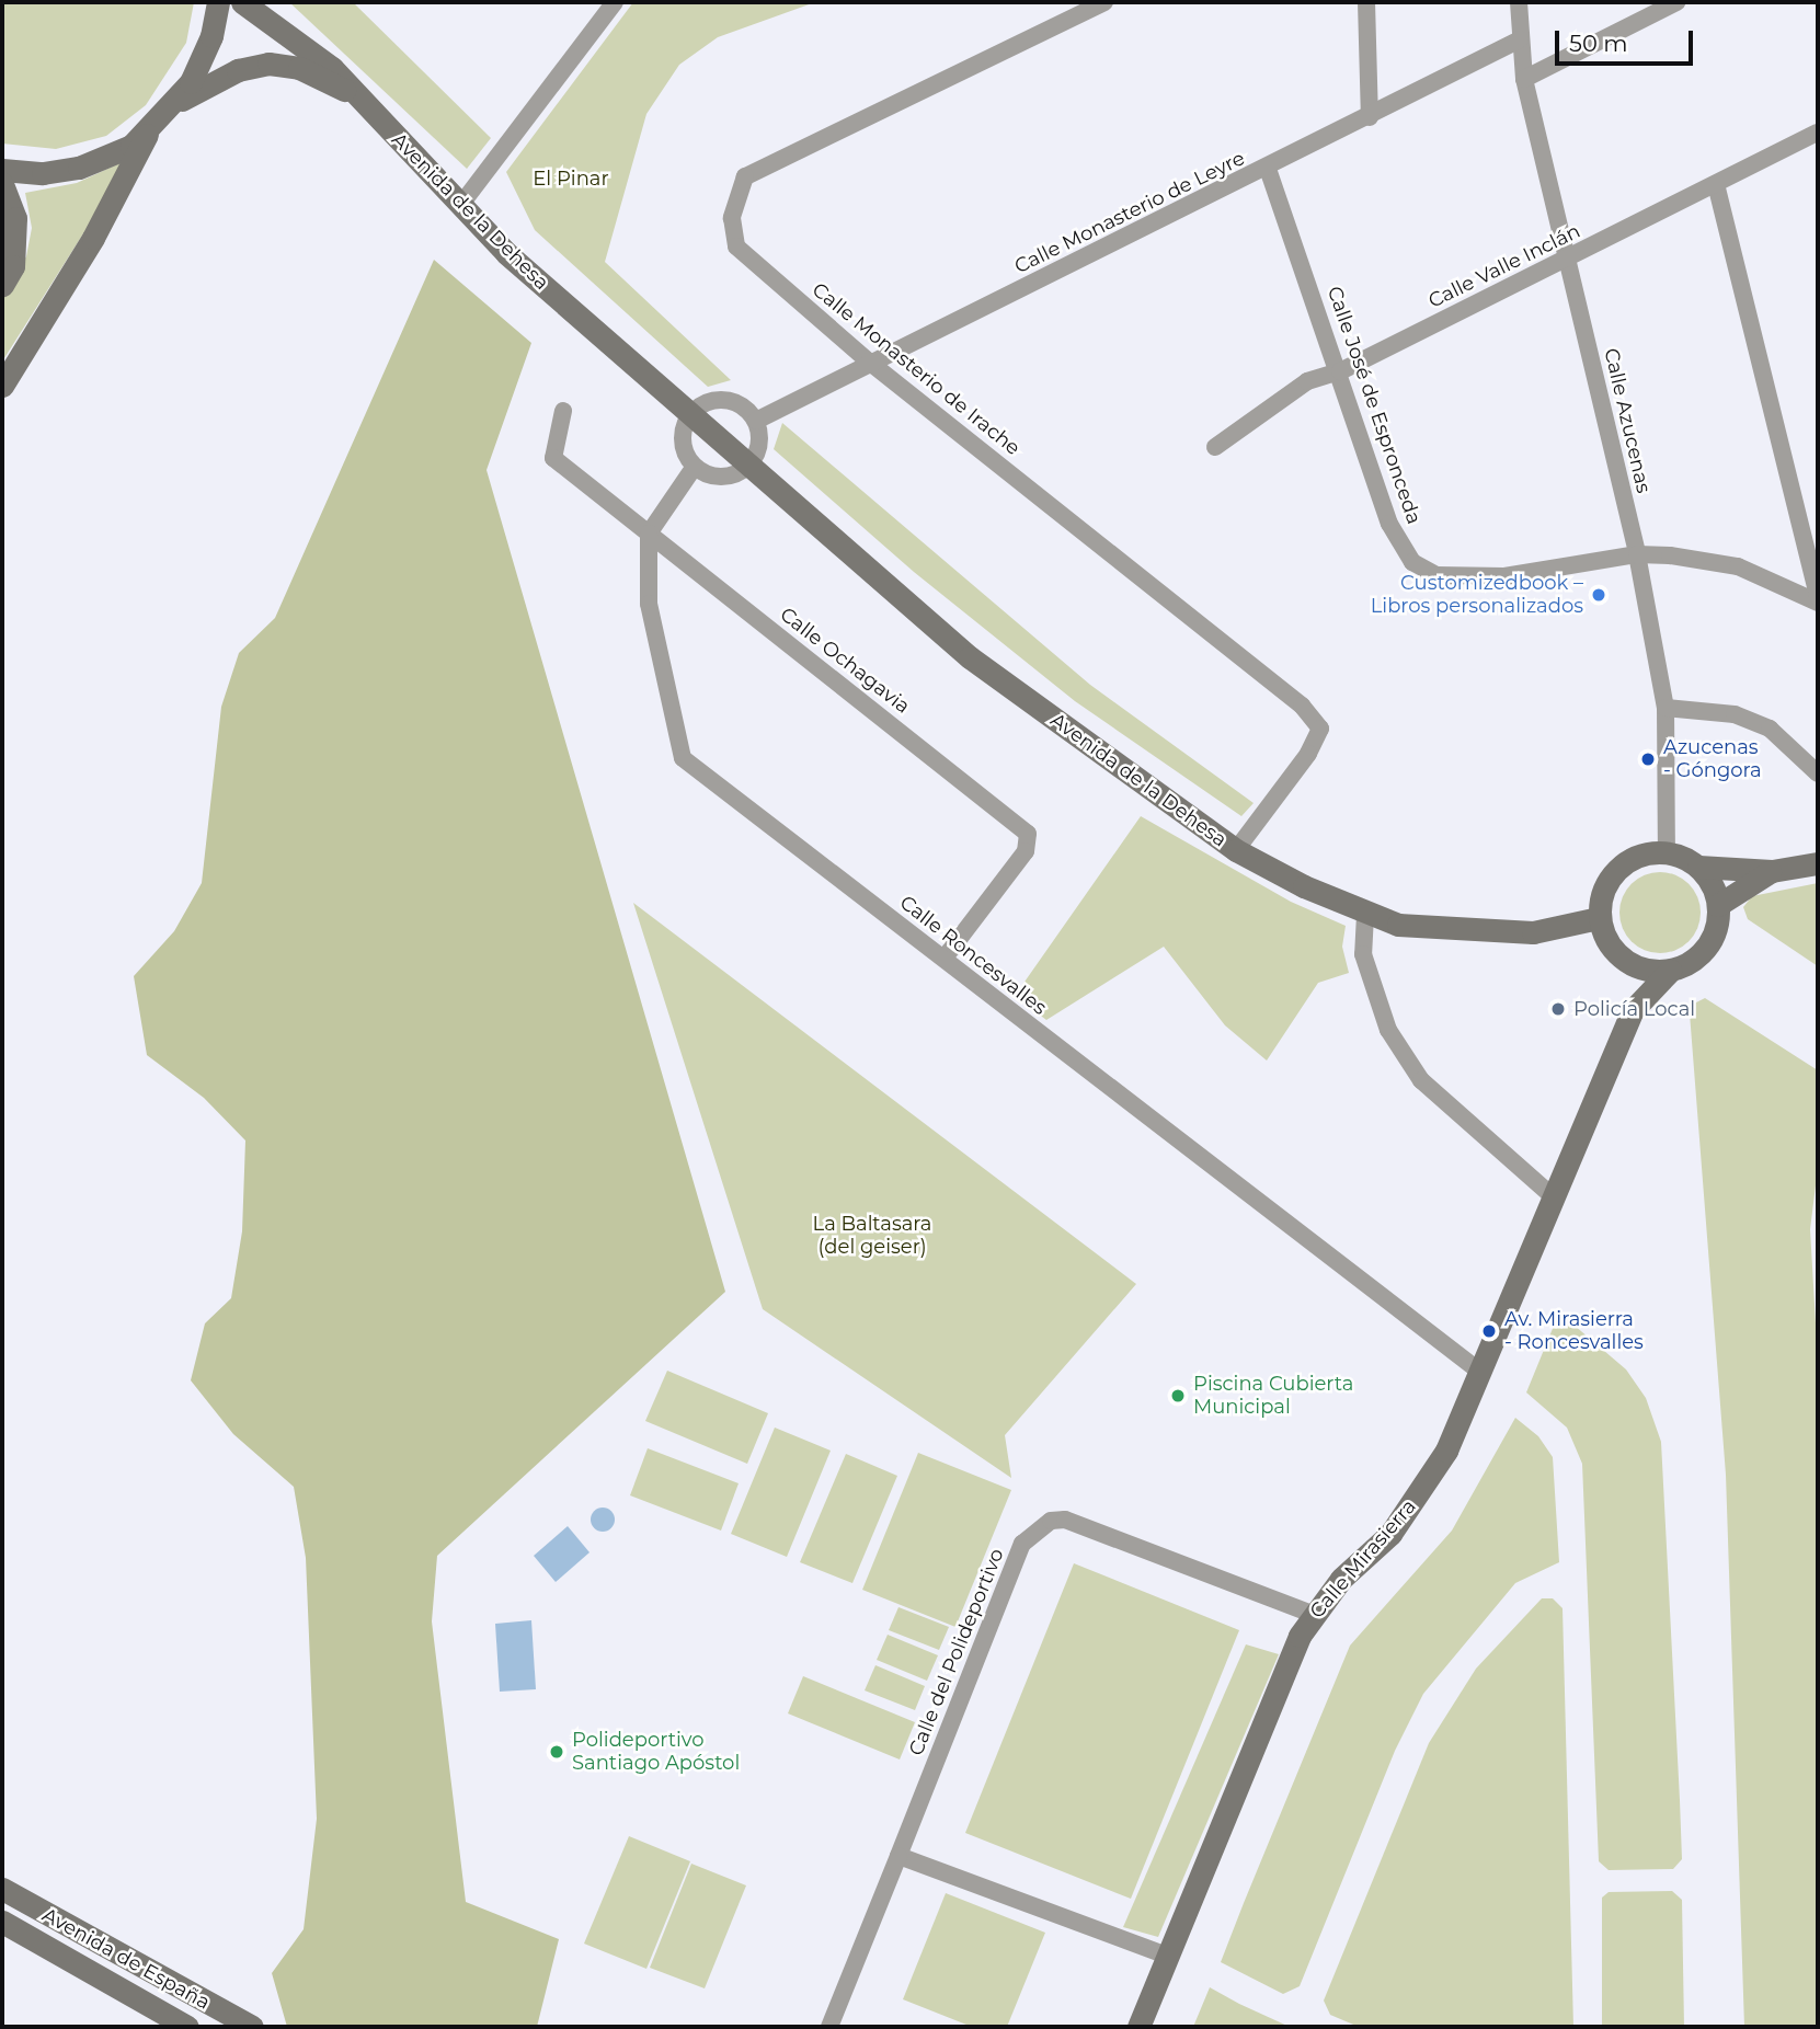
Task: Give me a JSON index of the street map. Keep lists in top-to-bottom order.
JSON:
{
  "streets": {
    "street": [
      "Avenida de la Dehesa",
      "Calle Monasterio de Leyre",
      "Calle Valle Inclán",
      "Calle Monasterio de Irache",
      "Calle José de Espronceda",
      "Calle Azucenas",
      "Calle Ochagavia",
      "Calle Roncesvalles",
      "Calle Mirasierra",
      "Calle del Polideportivo",
      "Avenida de España"
    ]
  },
  "crossings": [
    ["Avenida de la Dehesa", "Calle Monasterio de Irache"],
    ["Avenida de la Dehesa", "Calle Azucenas"],
    ["Avenida de la Dehesa", "Calle Mirasierra"],
    ["Calle Monasterio de Leyre", "Calle Monasterio de Irache"],
    ["Calle Monasterio de Leyre", "Calle José de Espronceda"],
    ["Calle Monasterio de Leyre", "Calle Azucenas"],
    ["Calle Valle Inclán", "Calle José de Espronceda"],
    ["Calle Valle Inclán", "Calle Azucenas"],
    ["Calle José de Espronceda", "Calle Azucenas"],
    ["Calle Azucenas", "Calle Mirasierra"],
    ["Calle Ochagavia", "Calle Roncesvalles"],
    ["Calle Roncesvalles", "Calle Mirasierra"],
    ["Calle Mirasierra", "Calle del Polideportivo"]
  ],
  "parks": ["El Pinar", "La Baltasara (del geiser)"],
  "places": [
    "Customizedbook – Libros personalizados",
    "Azucenas - Góngora",
    "Policía Local",
    "Av. Mirasierra - Roncesvalles",
    "Piscina Cubierta Municipal",
    "Polideportivo Santiago Apóstol"
  ],
  "scale_bar": "50 m"
}
